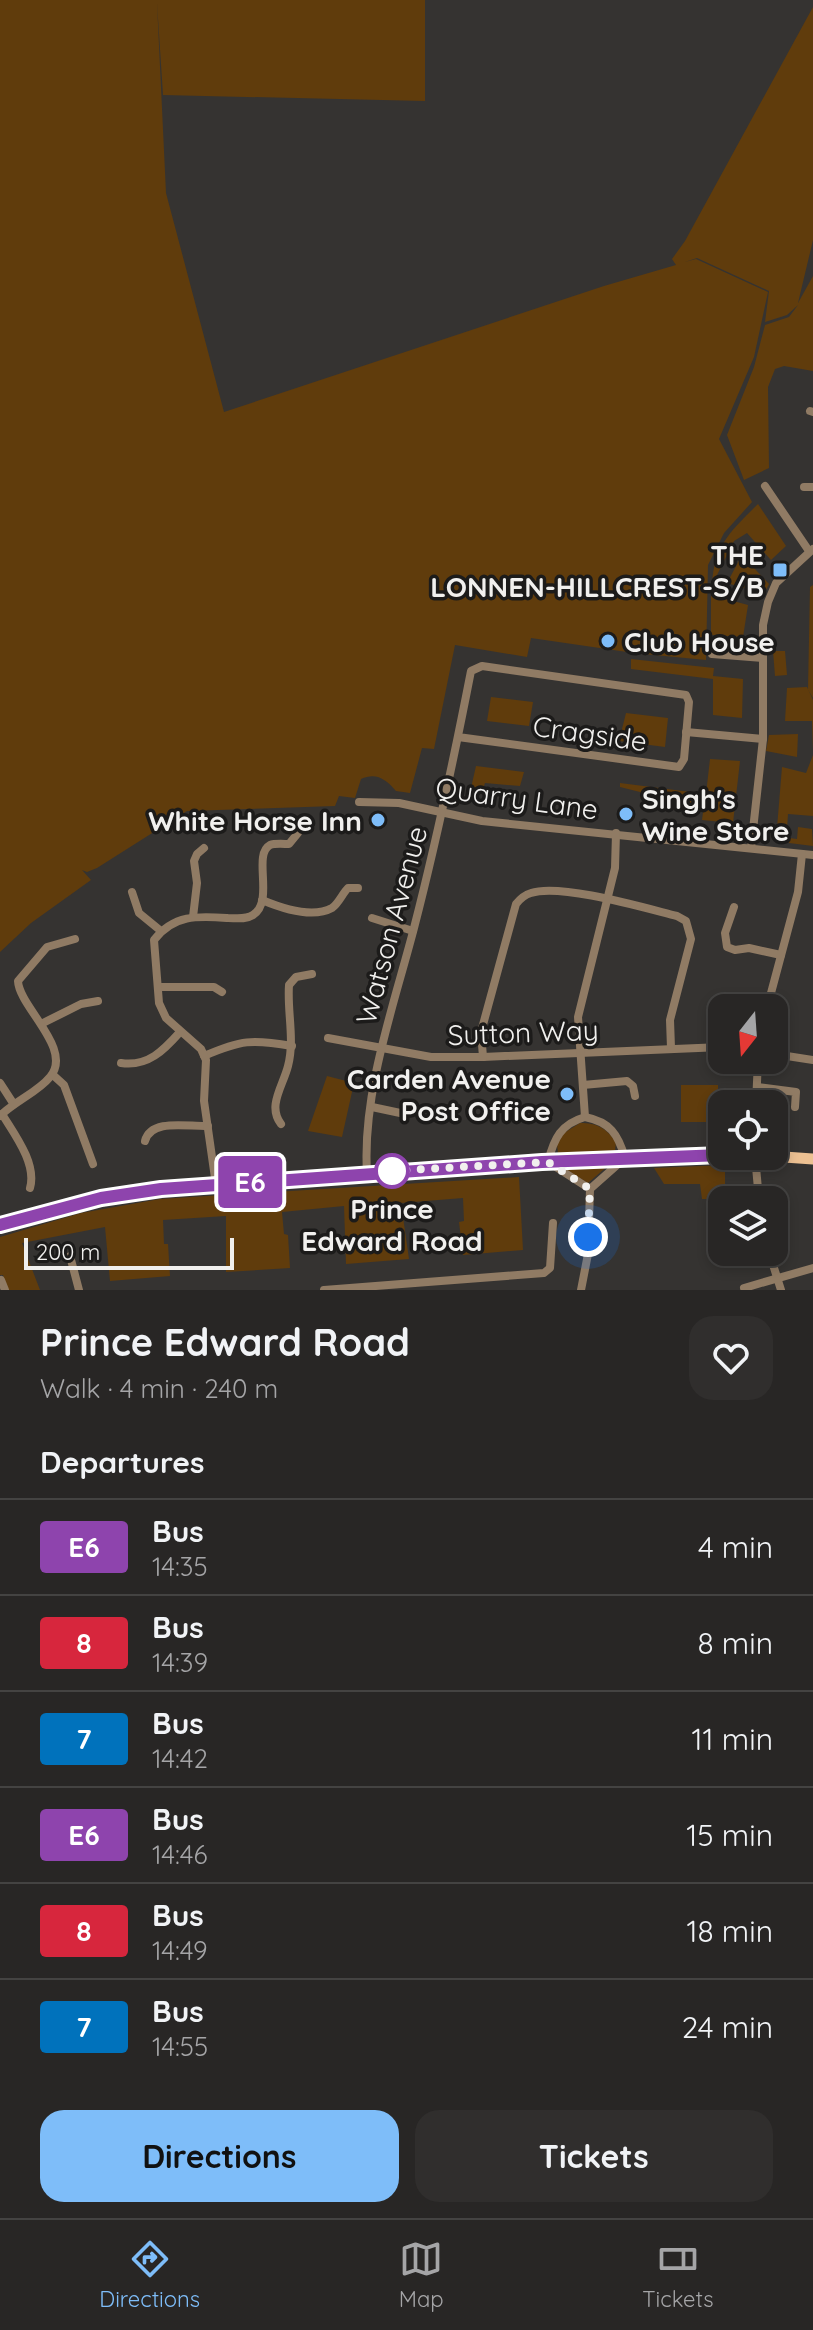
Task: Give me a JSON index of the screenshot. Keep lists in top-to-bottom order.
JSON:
{
  "streets": {
    "street": [
      "Cragside",
      "Quarry Lane",
      "Watson Avenue",
      "Sutton Way"
    ]
  },
  "crossings": [
    ["Cragside", "Watson Avenue"],
    ["Quarry Lane", "Watson Avenue"],
    ["Watson Avenue", "Sutton Way"]
  ],
  "places": {
    "transit": ["THE LONNEN-HILLCREST-S/B"],
    "other": [
      "Club House",
      "Singh's Wine Store",
      "White Horse Inn",
      "Carden Avenue Post Office",
      "Prince Edward Road"
    ]
  },
  "lines": ["bus line E6"],
  "scale_bar": "200 m",
  "north": "bottom",
  "page": {
    "on_map": "E6",
    "scale": "200 m",
    "heading": [
      ["Prince Edward Road", "Walk · 4 min · 240 m"],
      "Departures"
    ],
    "list": [
      {
        "mark": "E6",
        "name": "Bus",
        "note": "14:35",
        "value": "4 min"
      },
      {
        "mark": "8",
        "name": "Bus",
        "note": "14:39",
        "value": "8 min"
      },
      {
        "mark": "7",
        "name": "Bus",
        "note": "14:42",
        "value": "11 min"
      },
      {
        "mark": "E6",
        "name": "Bus",
        "note": "14:46",
        "value": "15 min"
      },
      {
        "mark": "8",
        "name": "Bus",
        "note": "14:49",
        "value": "18 min"
      },
      {
        "mark": "7",
        "name": "Bus",
        "note": "14:55",
        "value": "24 min"
      }
    ],
    "buttons": ["Directions", "Tickets"],
    "tabs": ["Directions", "Map", "Tickets"]
  }
}
